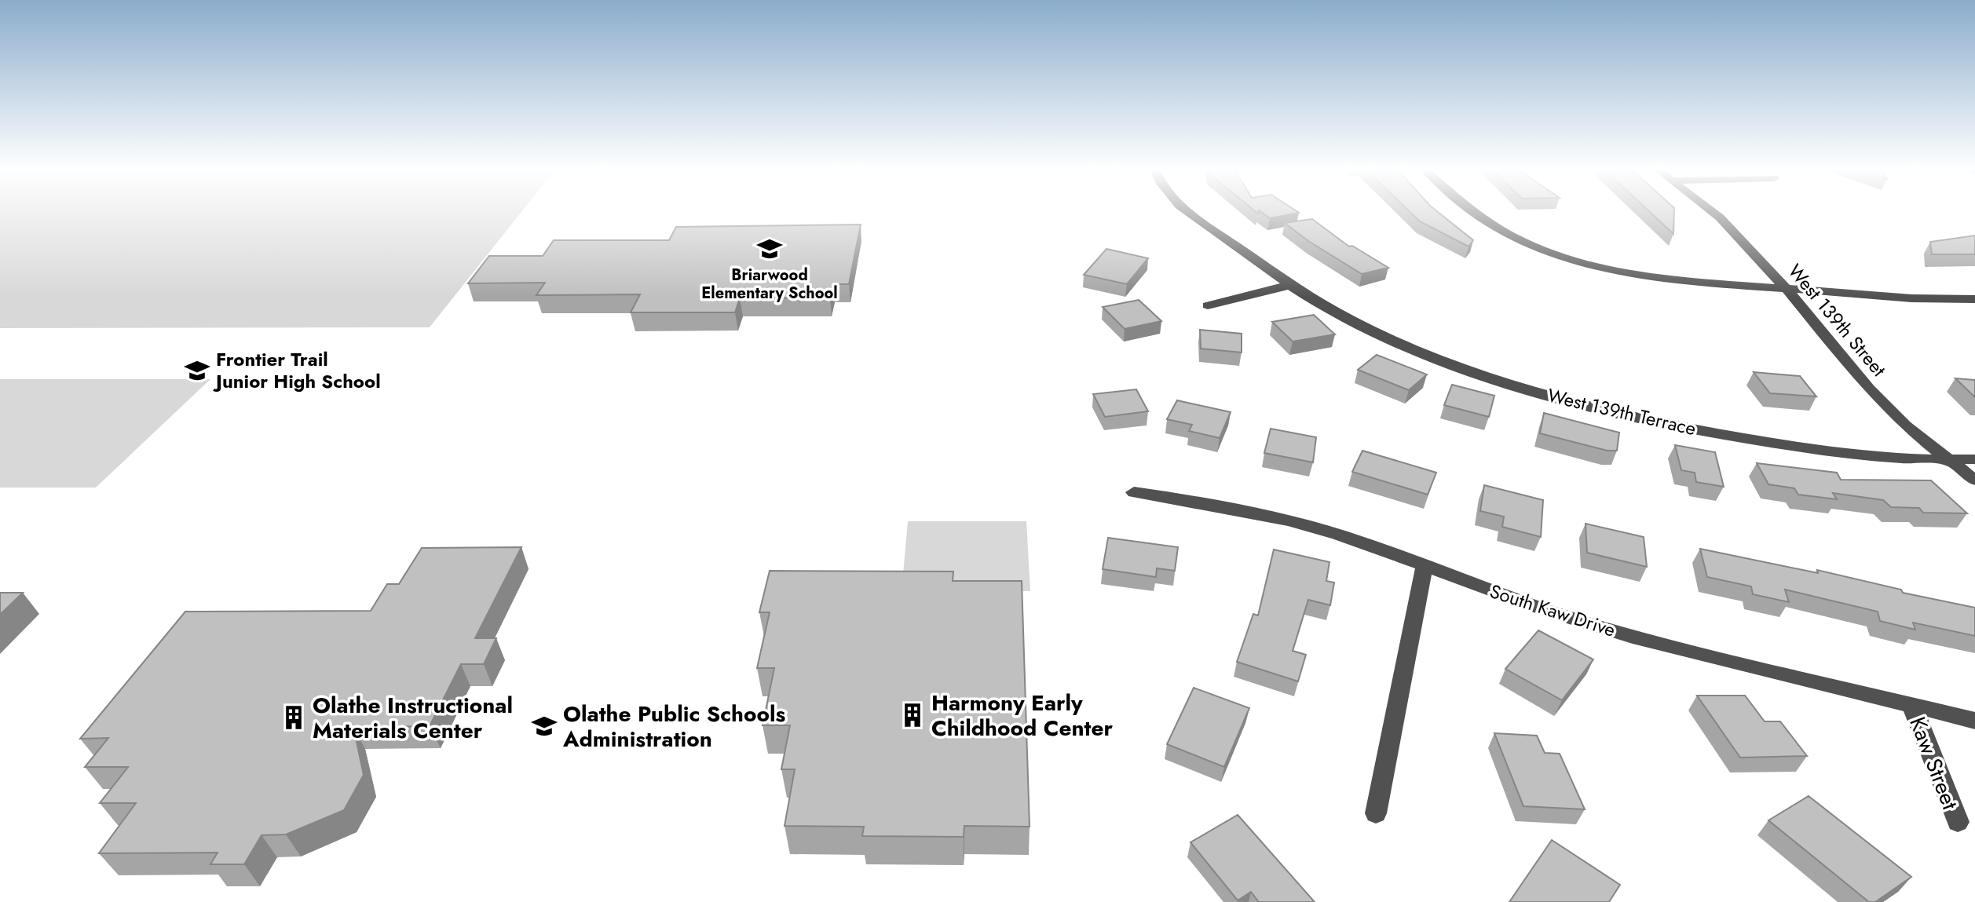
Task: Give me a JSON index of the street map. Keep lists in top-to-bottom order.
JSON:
{
  "streets": {
    "street": [
      "West 139th Street",
      "West 139th Terrace",
      "South Kaw Drive",
      "Kaw Street"
    ]
  },
  "crossings": [
    ["West 139th Street", "West 139th Terrace"],
    ["South Kaw Drive", "Kaw Street"]
  ],
  "places": {
    "school or university": ["Briarwood Elementary School", "Frontier Trail Junior High School", "Olathe Public Schools Administration"],
    "building": ["Harmony Early Childhood Center", "Olathe Instructional Materials Center"]
  }
}
